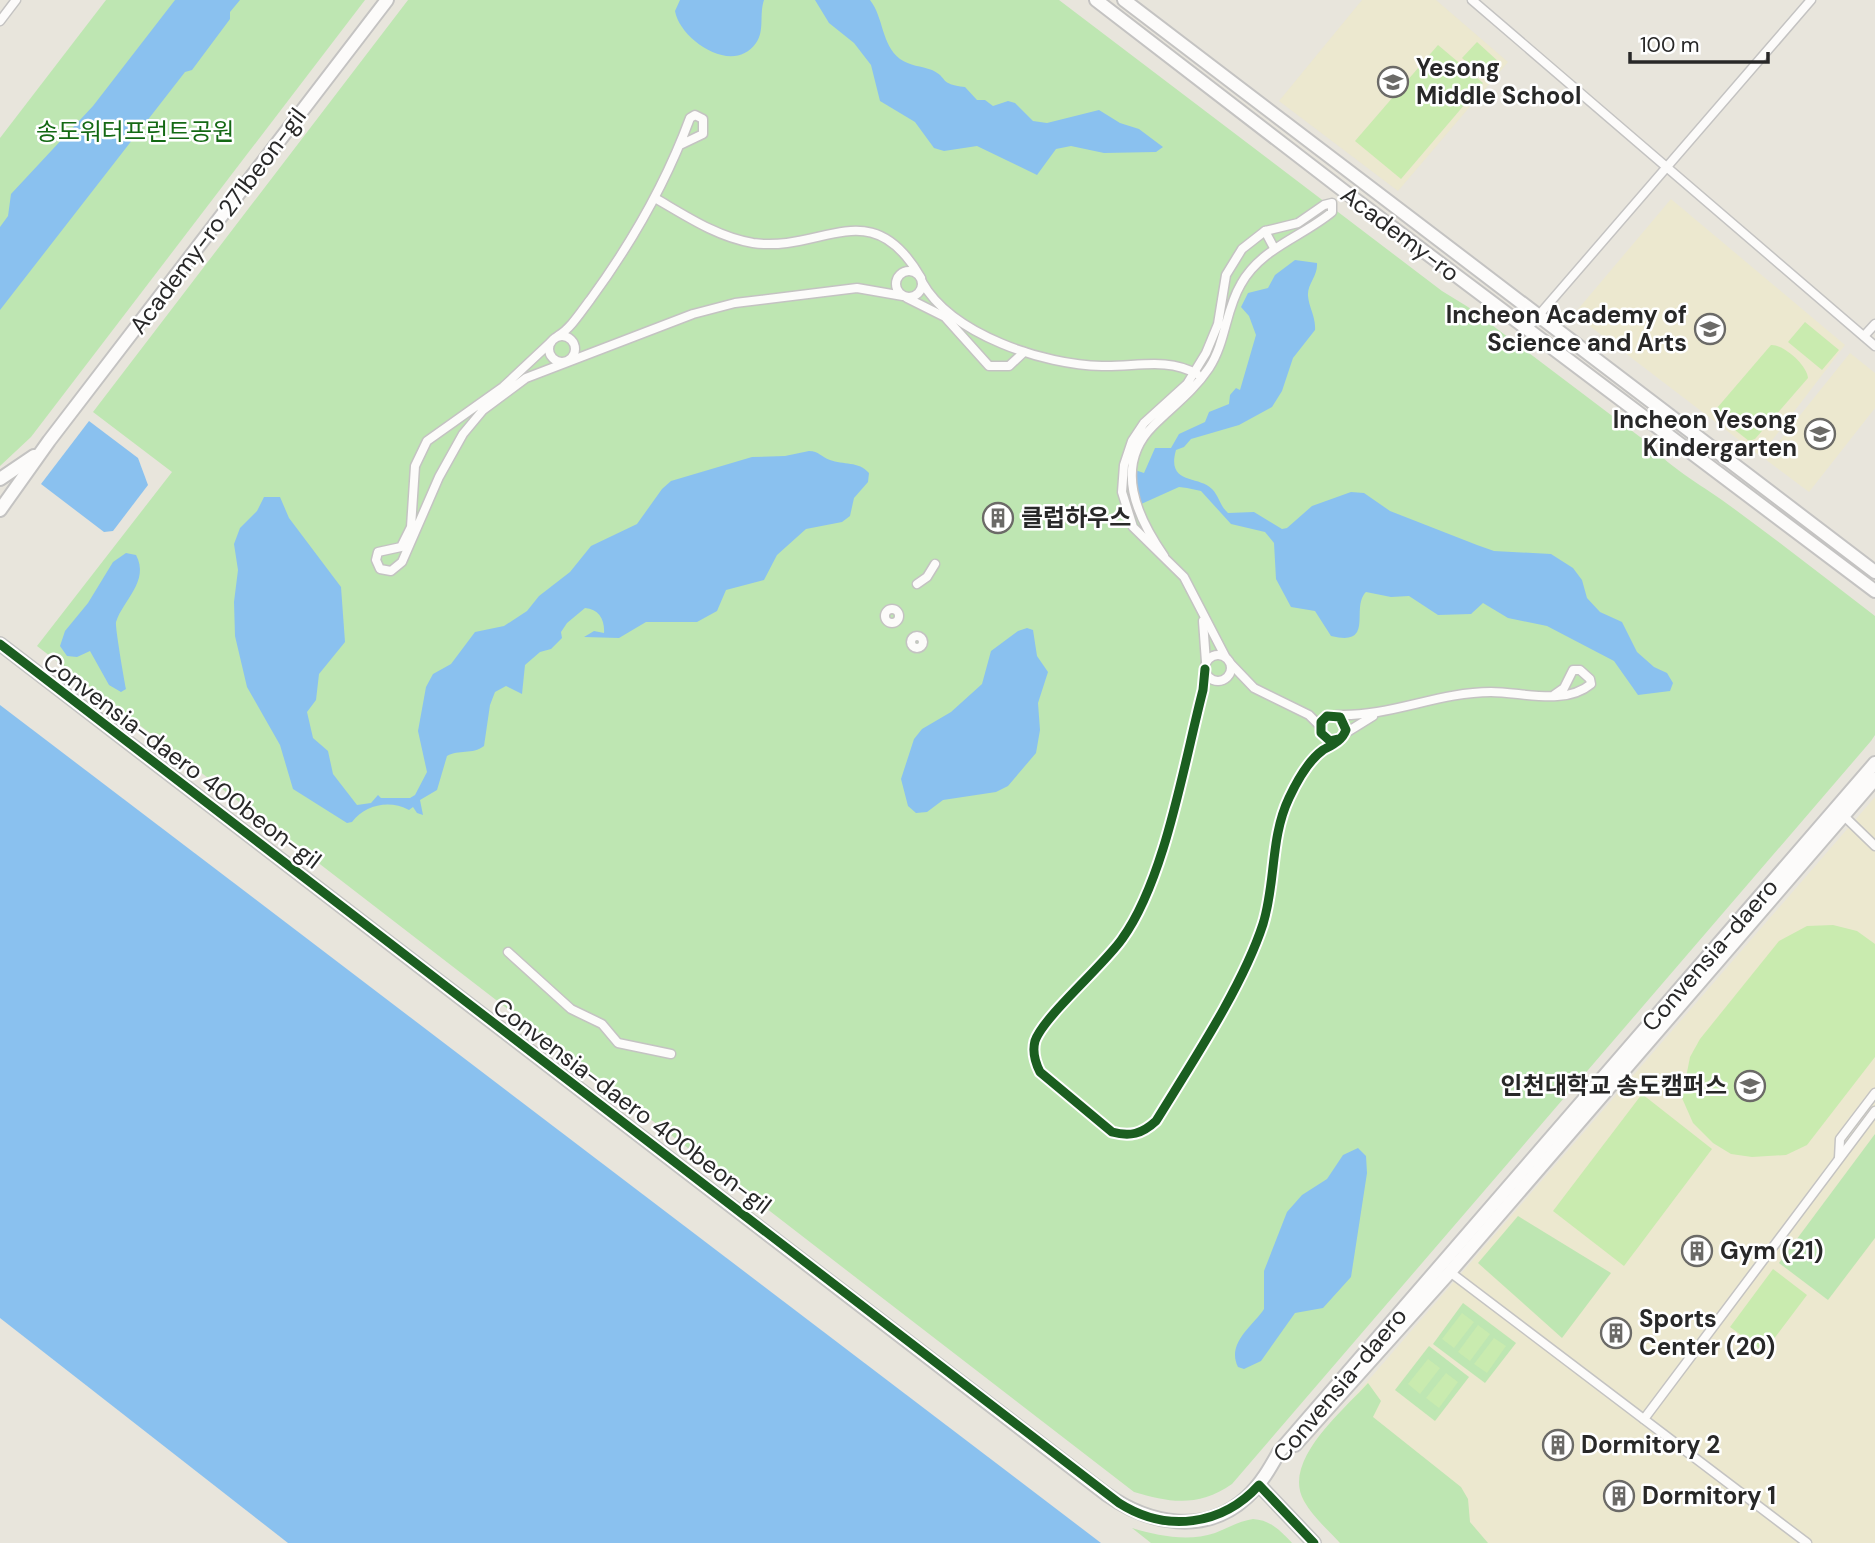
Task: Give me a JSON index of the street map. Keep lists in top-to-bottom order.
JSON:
{
  "streets": {
    "main road": [
      "Academy-ro 271beon-gil",
      "Academy-ro",
      "Convensia-daero 400beon-gil",
      "Convensia-daero"
    ]
  },
  "crossings": [
    ["Convensia-daero 400beon-gil", "Convensia-daero"]
  ],
  "parks": ["송도워터프런트공원"],
  "places": {
    "school or university": [
      "Yesong Middle School",
      "Incheon Academy of Science and Arts",
      "Incheon Yesong Kindergarten",
      "인천대학교 송도캠퍼스"
    ],
    "building": [
      "클럽하우스",
      "Gym (21)",
      "Sports Center (20)",
      "Dormitory 2",
      "Dormitory 1"
    ]
  },
  "scale_bar": "100 m"
}
